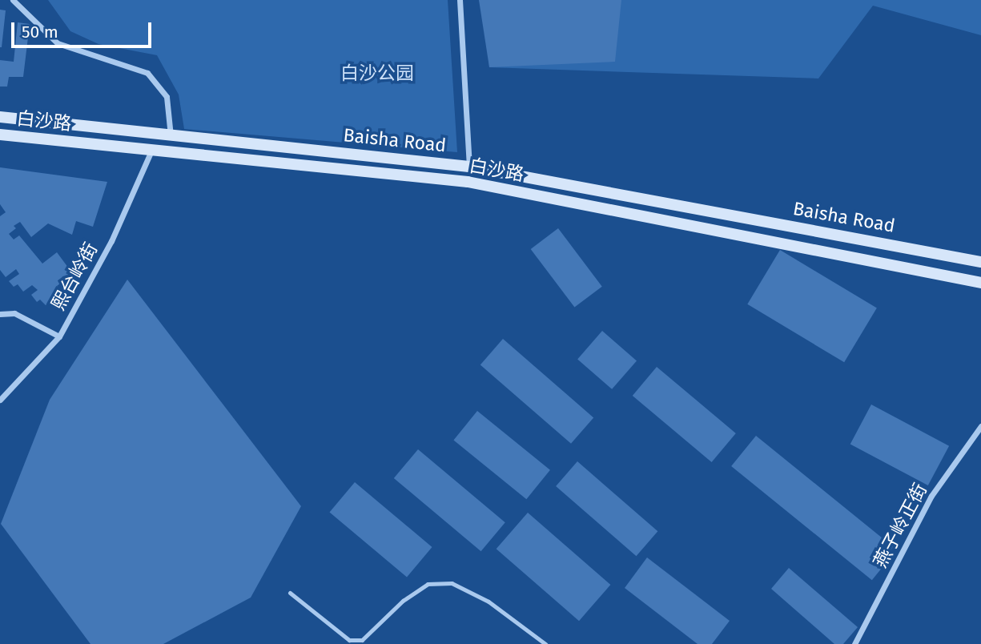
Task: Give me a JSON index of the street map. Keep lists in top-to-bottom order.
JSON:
{
  "streets": {
    "street": [
      "白沙路",
      "Baisha Road",
      "熙台岭街",
      "燕子岭正街"
    ]
  },
  "crossings": [
    ["白沙路", "熙台岭街"]
  ],
  "parks": ["白沙公园"],
  "scale_bar": "50 m"
}
